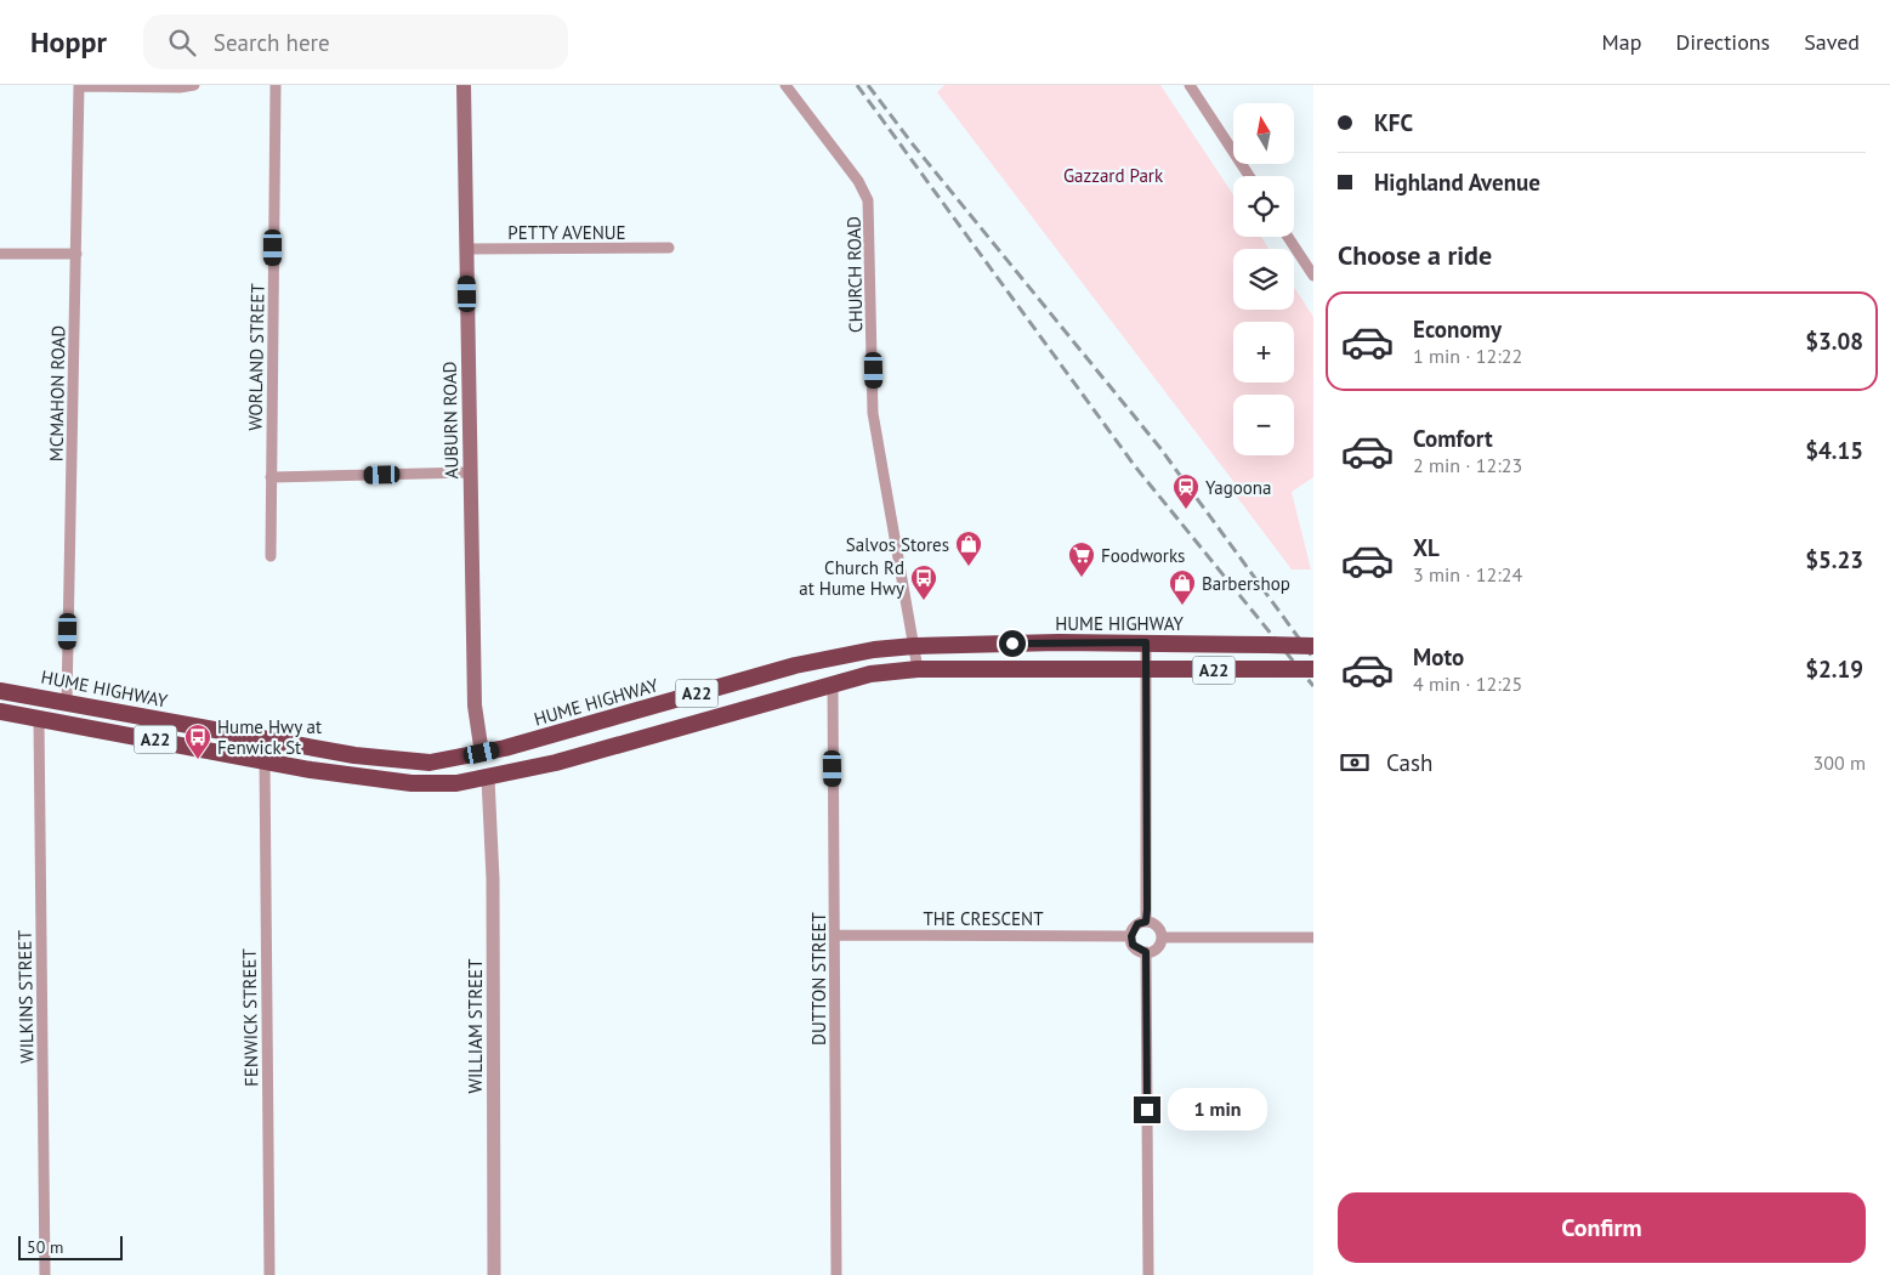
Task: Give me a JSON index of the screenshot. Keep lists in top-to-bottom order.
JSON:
{
  "streets": {
    "highway": ["HUME HIGHWAY", "A22"],
    "main road": ["AUBURN ROAD"],
    "street": [
      "PETTY AVENUE",
      "CHURCH ROAD",
      "WORLAND STREET",
      "MCMAHON ROAD",
      "THE CRESCENT",
      "DUTTON STREET",
      "WILKINS STREET",
      "FENWICK STREET",
      "WILLIAM STREET"
    ]
  },
  "crossings": [
    ["PETTY AVENUE", "AUBURN ROAD"],
    ["CHURCH ROAD", "HUME HIGHWAY"],
    ["CHURCH ROAD", "A22"],
    ["MCMAHON ROAD", "HUME HIGHWAY"],
    ["AUBURN ROAD", "HUME HIGHWAY"],
    ["A22", "DUTTON STREET"],
    ["A22", "WILKINS STREET"],
    ["A22", "FENWICK STREET"],
    ["A22", "WILLIAM STREET"],
    ["THE CRESCENT", "DUTTON STREET"]
  ],
  "parks": ["Gazzard Park"],
  "places": {
    "station": ["Yagoona"],
    "shop": ["Salvos Stores", "Barbershop"],
    "supermarket": ["Foodworks"],
    "bus stop": ["Church Rd at Hume Hwy", "Hume Hwy at Fenwick St"]
  },
  "scale_bar": "50 m",
  "north": "top",
  "page": {
    "header": "Hoppr",
    "search": "Search here",
    "nav": ["Map", "Directions", "Saved"],
    "banner": ["KFC", "Highland Avenue"],
    "map_buttons": ["+", "−"],
    "heading": "Choose a ride",
    "list": [
      {
        "name": "Economy",
        "note": "1 min · 12:22",
        "value": "$3.08"
      },
      {
        "name": "Comfort",
        "note": "2 min · 12:23",
        "value": "$4.15"
      },
      {
        "name": "XL",
        "note": "3 min · 12:24",
        "value": "$5.23"
      },
      {
        "name": "Moto",
        "note": "4 min · 12:25",
        "value": "$2.19"
      }
    ],
    "pay": ["Cash", "300 m"],
    "bubble": "1 min",
    "buttons": "Confirm",
    "scale": "50 m"
  }
}
